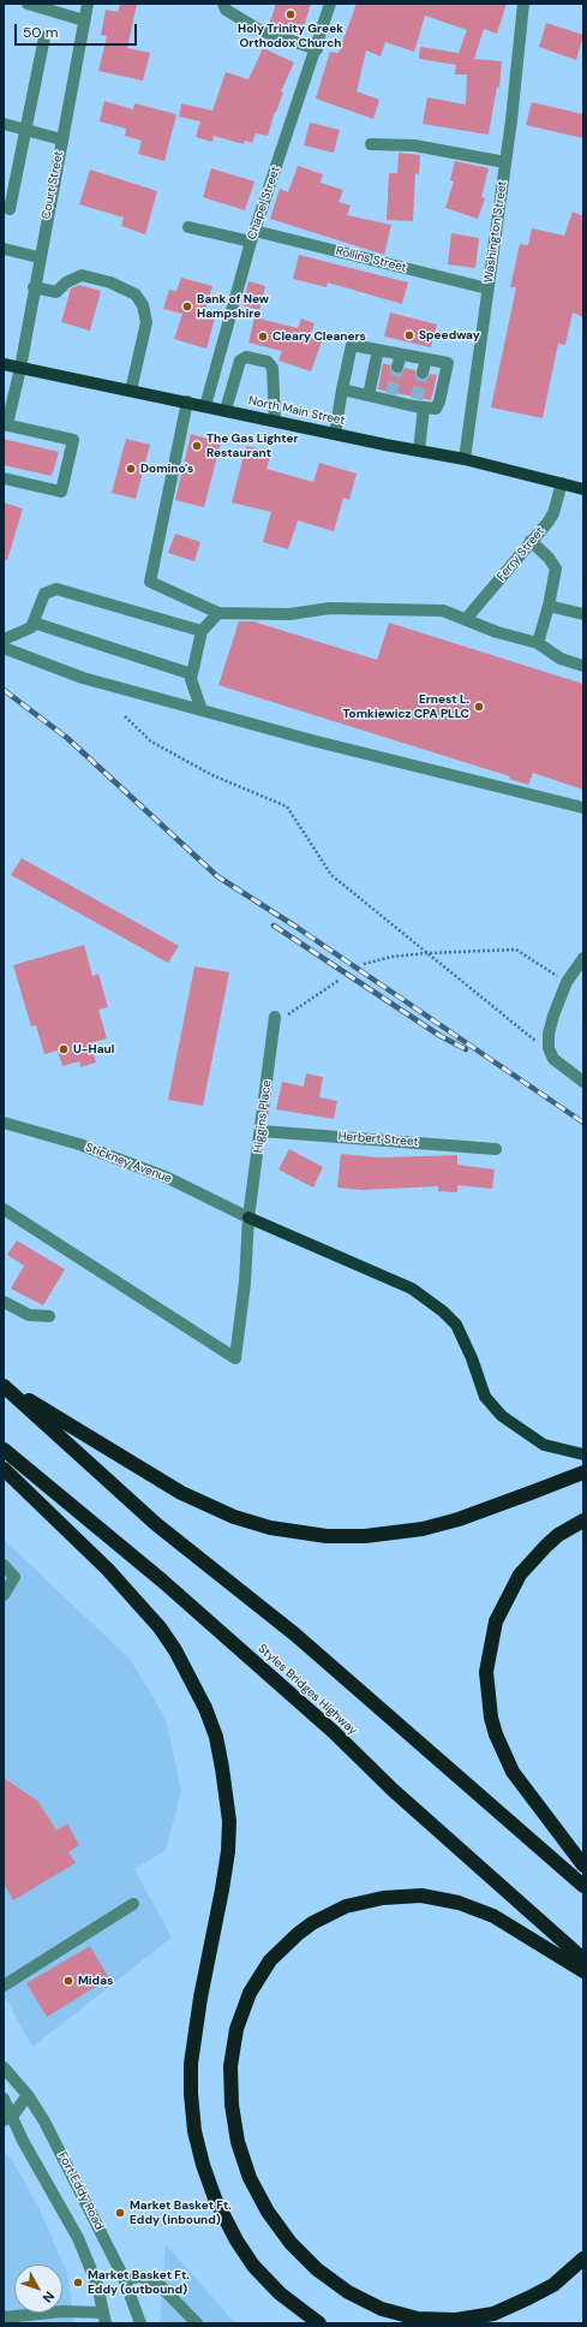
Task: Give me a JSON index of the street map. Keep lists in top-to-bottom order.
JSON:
{
  "streets": {
    "highway": ["Styles Bridges Highway"],
    "main road": ["North Main Street"],
    "street": [
      "Court Street",
      "Chapel Street",
      "Washington Street",
      "Rollins Street",
      "Ferry Street",
      "Higgins Place",
      "Herbert Street",
      "Stickney Avenue",
      "Fort Eddy Road"
    ]
  },
  "crossings": [
    ["Court Street", "North Main Street"],
    ["Chapel Street", "Rollins Street"],
    ["Chapel Street", "North Main Street"],
    ["Washington Street", "Rollins Street"],
    ["Washington Street", "North Main Street"],
    ["North Main Street", "Ferry Street"],
    ["Higgins Place", "Herbert Street"],
    ["Higgins Place", "Stickney Avenue"]
  ],
  "places": [
    "Holy Trinity Greek Orthodox Church",
    "Bank of New Hampshire",
    "Speedway",
    "Cleary Cleaners",
    "The Gas Lighter Restaurant",
    "Domino's",
    "Ernest L. Tomkiewicz CPA PLLC",
    "U-Haul",
    "Midas",
    "Market Basket Ft. Eddy (inbound)",
    "Market Basket Ft. Eddy (outbound)"
  ],
  "scale_bar": "50 m",
  "north": "bottom right"
}
